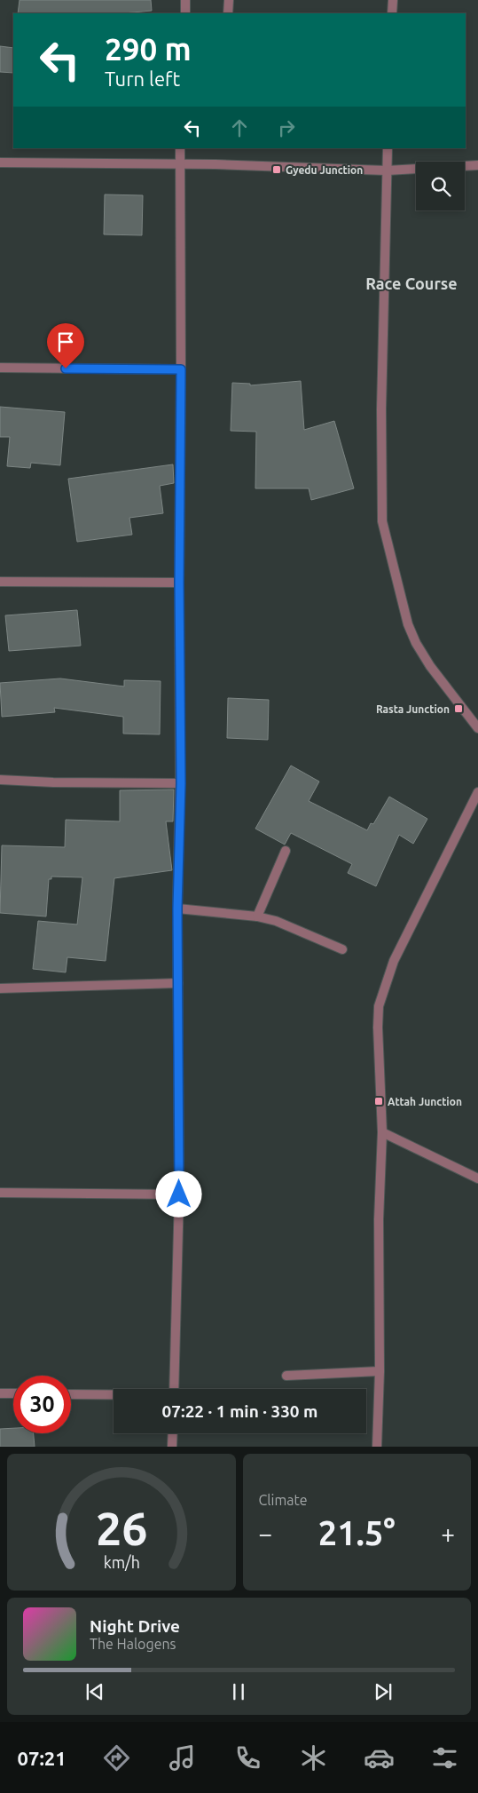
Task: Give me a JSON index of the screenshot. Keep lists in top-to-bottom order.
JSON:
{
  "districts": ["Race Course"],
  "places": {
    "transit": ["Gyedu Junction", "Rasta Junction", "Attah Junction"]
  },
  "page": {
    "turn": ["290 m", "Turn left"],
    "limit": "30",
    "trip": "07:22 · 1 min · 330 m",
    "tile": "Climate",
    "heat": ["−", "21.5°", "+"],
    "song": ["Night Drive", "The Halogens"],
    "tabs": "07:21",
    "gauge": ["26", "km/h"]
  }
}
